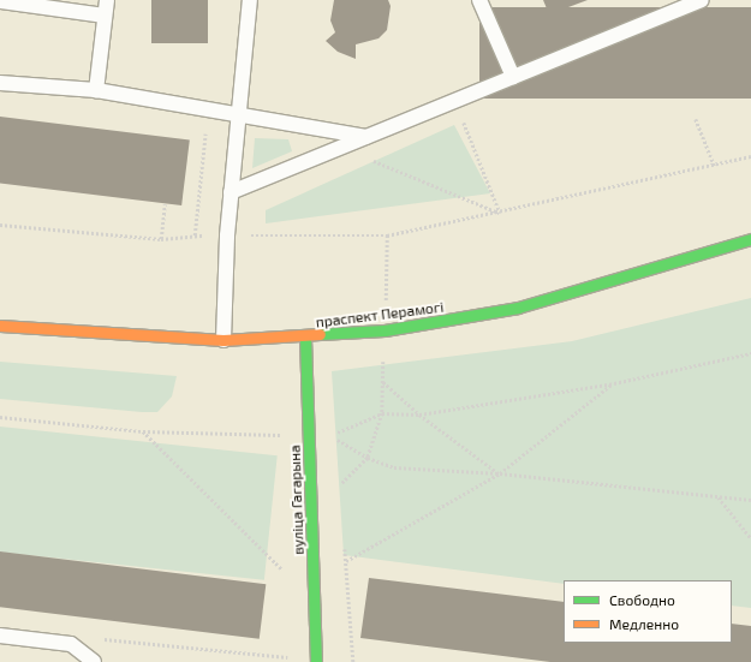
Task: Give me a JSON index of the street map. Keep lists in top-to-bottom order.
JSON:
{
  "streets": {
    "main road": ["праспект Перамогі", "вуліца Гагарына"]
  },
  "crossings": [
    ["праспект Перамогі", "вуліца Гагарына"]
  ],
  "legend": ["Свободно", "Медленно"]
}
